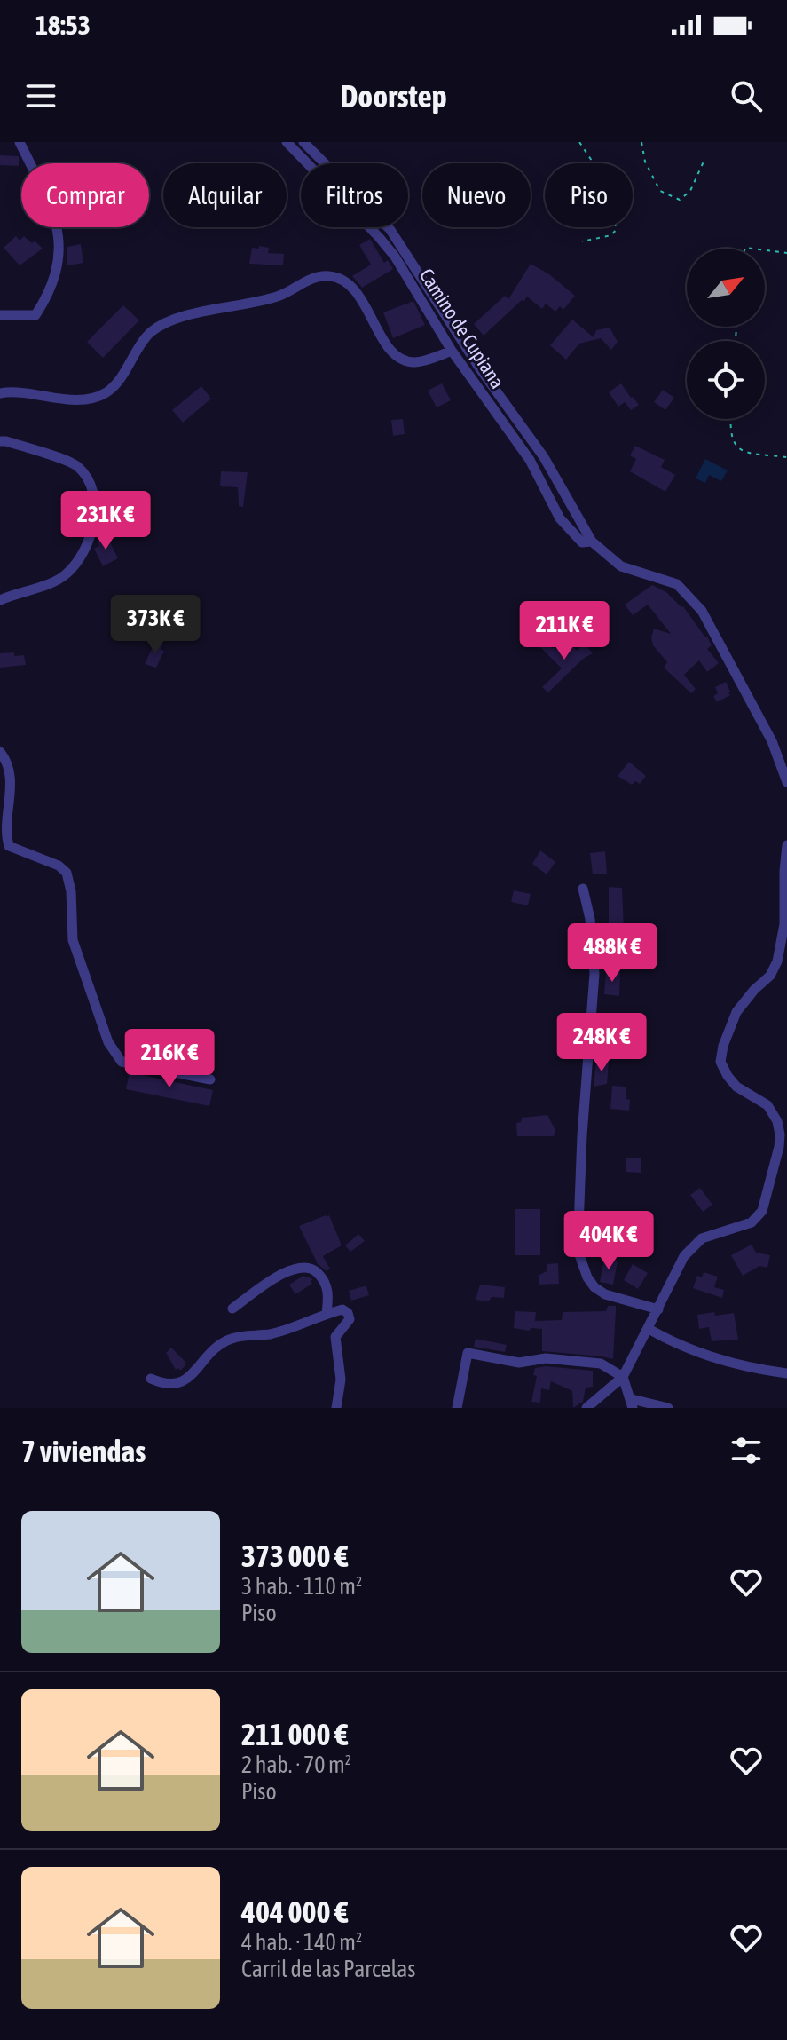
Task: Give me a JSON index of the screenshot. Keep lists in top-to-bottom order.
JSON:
{
  "streets": {
    "street": ["Camino de Cupiana"]
  },
  "north": "top right",
  "page": {
    "status": "18:53",
    "header": "Doorstep",
    "chip": [
      "Comprar",
      "Alquilar",
      "Filtros",
      "Nuevo",
      "Piso"
    ],
    "price": [
      "231K €",
      "373K €",
      "211K €",
      "488K €",
      "248K €",
      "216K €",
      "404K €"
    ],
    "heading": "7 viviendas",
    "list": [
      {
        "name": "373 000 €",
        "note": "3 hab. · 110 m² · Piso"
      },
      {
        "name": "211 000 €",
        "note": "2 hab. · 70 m² · Piso"
      },
      {
        "name": "404 000 €",
        "note": "4 hab. · 140 m² · Carril de las Parcelas"
      }
    ]
  }
}
